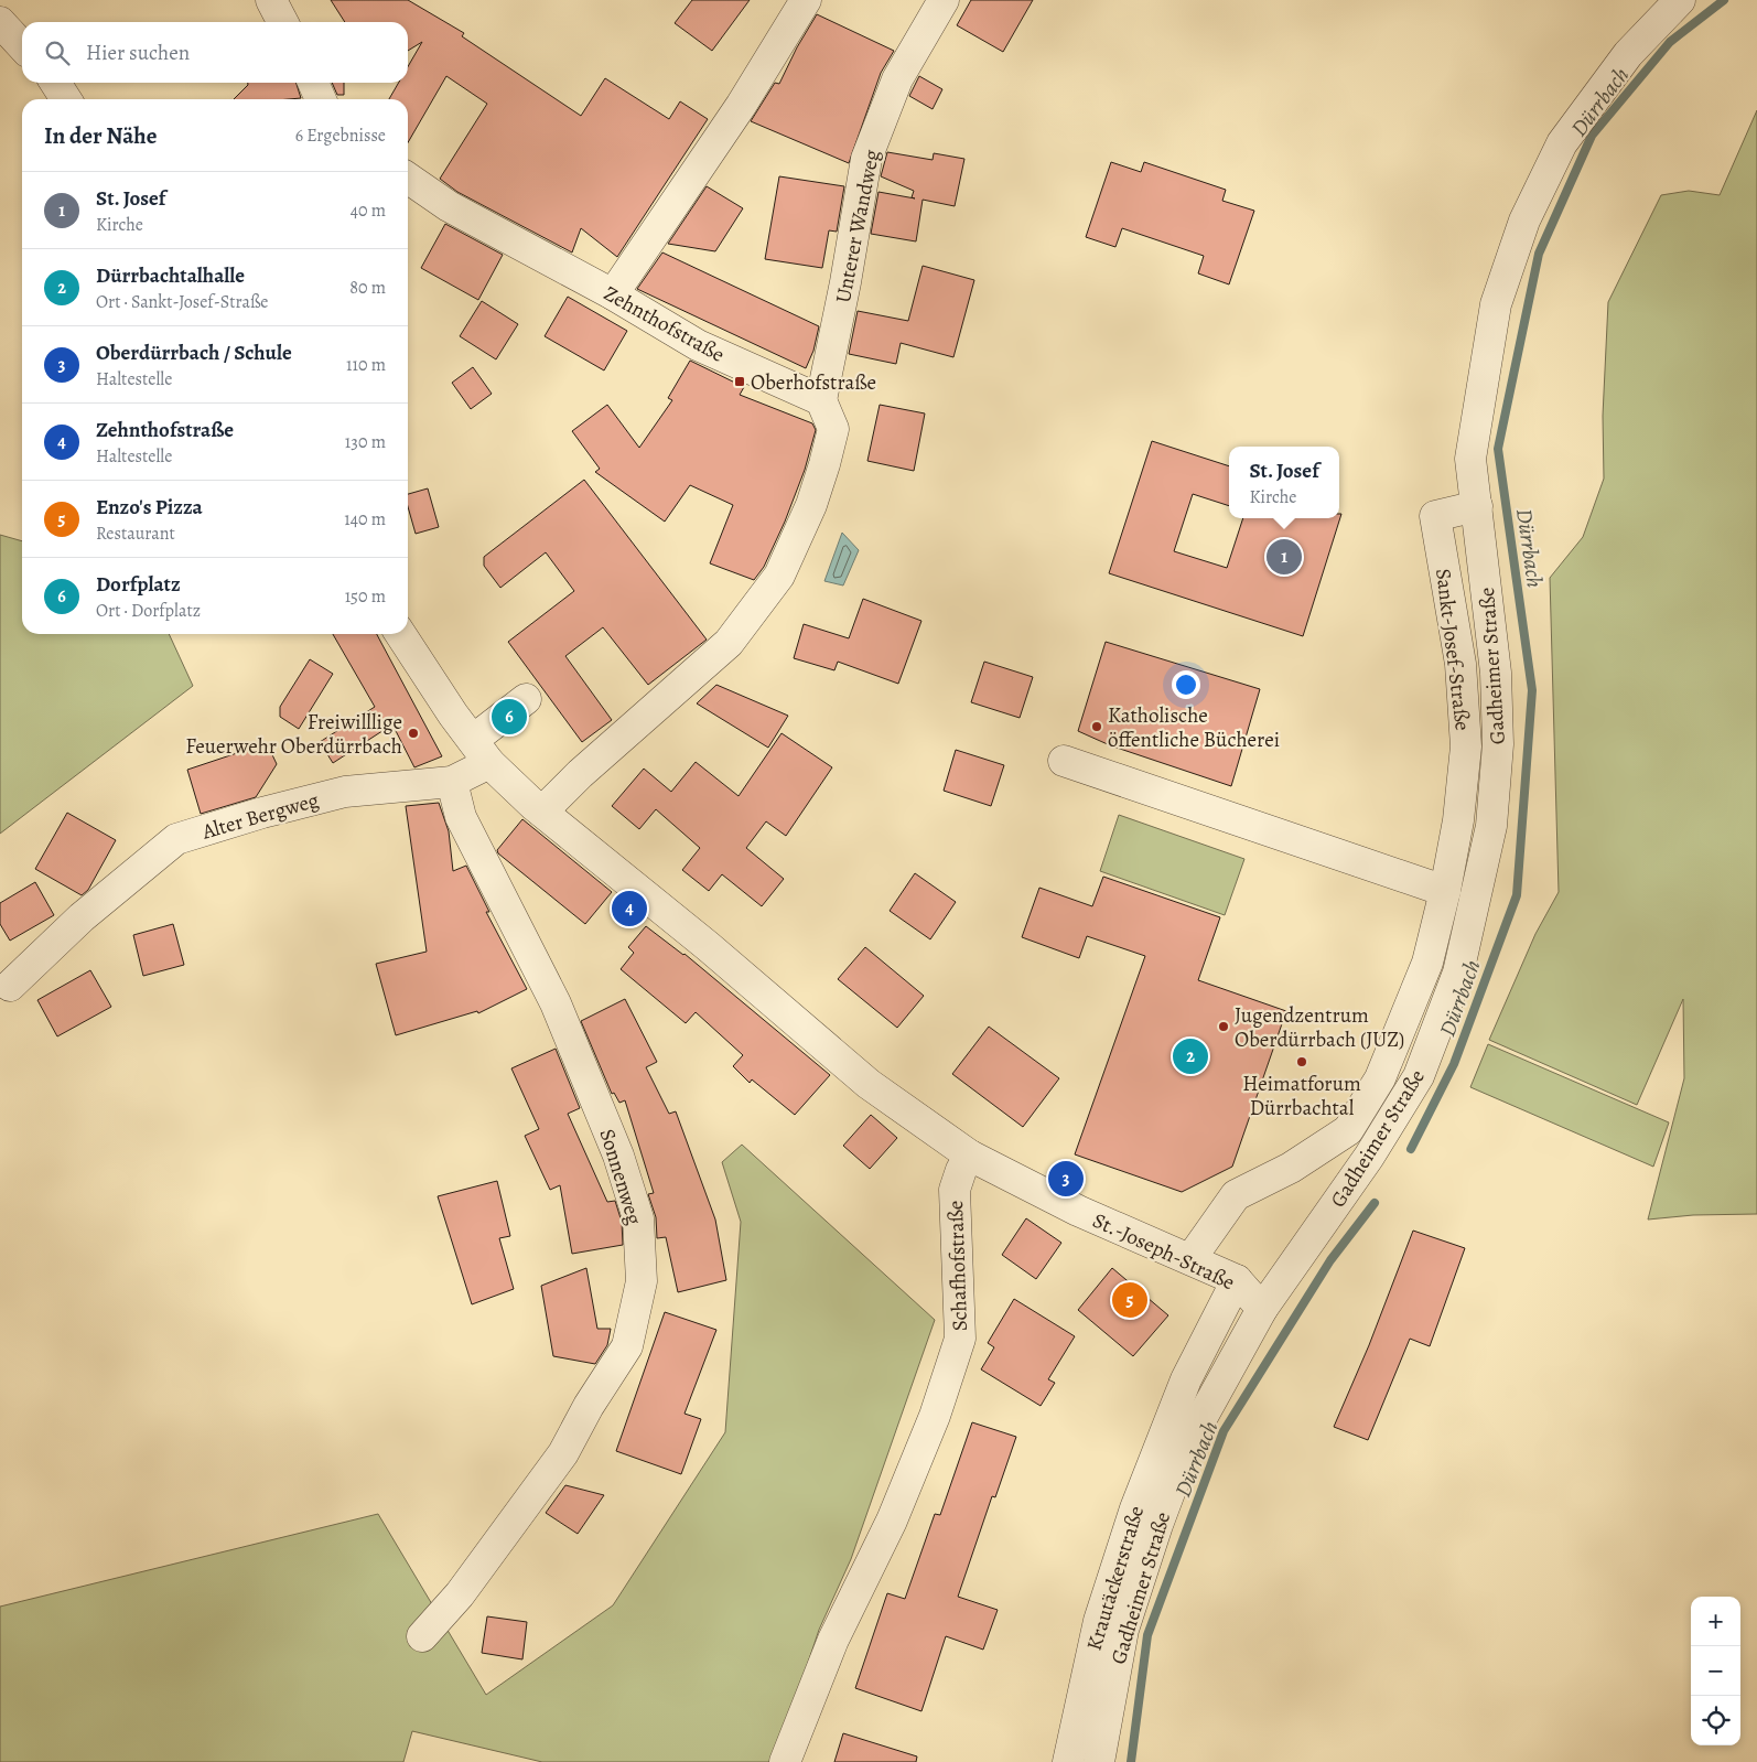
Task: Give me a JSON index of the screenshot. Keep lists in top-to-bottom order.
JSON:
{
  "streets": {
    "street": [
      "Unterer Wandweg",
      "Zehnthofstraße",
      "Sankt-Josef-Straße",
      "Gadheimer Straße",
      "Alter Bergweg",
      "Sonnenweg",
      "St.-Joseph-Straße",
      "Schafhofstraße",
      "Krautäckerstraße"
    ]
  },
  "crossings": [
    ["Unterer Wandweg", "Zehnthofstraße"],
    ["Sankt-Josef-Straße", "Gadheimer Straße"],
    ["Sankt-Josef-Straße", "St.-Joseph-Straße"],
    ["Gadheimer Straße", "St.-Joseph-Straße"],
    ["Alter Bergweg", "Sonnenweg"],
    ["St.-Joseph-Straße", "Schafhofstraße"],
    ["St.-Joseph-Straße", "Krautäckerstraße"]
  ],
  "water": ["Dürrbach"],
  "places": {
    "transit": ["Oberhofstraße"],
    "other": [
      "Katholische öffentliche Bücherei",
      "Freiwilllige Feuerwehr Oberdürrbach",
      "Jugendzentrum Oberdürrbach (JUZ)",
      "Heimatforum Dürrbachtal"
    ]
  },
  "page": {
    "search": "Hier suchen",
    "heading": ["In der Nähe", "6 Ergebnisse"],
    "list": [
      {
        "mark": "1",
        "name": "St. Josef",
        "note": "Kirche",
        "value": "40 m"
      },
      {
        "mark": "2",
        "name": "Dürrbachtalhalle",
        "note": "Ort · Sankt-Josef-Straße",
        "value": "80 m"
      },
      {
        "mark": "3",
        "name": "Oberdürrbach / Schule",
        "note": "Haltestelle",
        "value": "110 m"
      },
      {
        "mark": "4",
        "name": "Zehnthofstraße",
        "note": "Haltestelle",
        "value": "130 m"
      },
      {
        "mark": "5",
        "name": "Enzo's Pizza",
        "note": "Restaurant",
        "value": "140 m"
      },
      {
        "mark": "6",
        "name": "Dorfplatz",
        "note": "Ort · Dorfplatz",
        "value": "150 m"
      }
    ],
    "popup": ["St. Josef", "Kirche"],
    "pins": [
      "1",
      "6",
      "4",
      "2",
      "3",
      "5"
    ],
    "map_buttons": ["+", "−"]
  }
}
